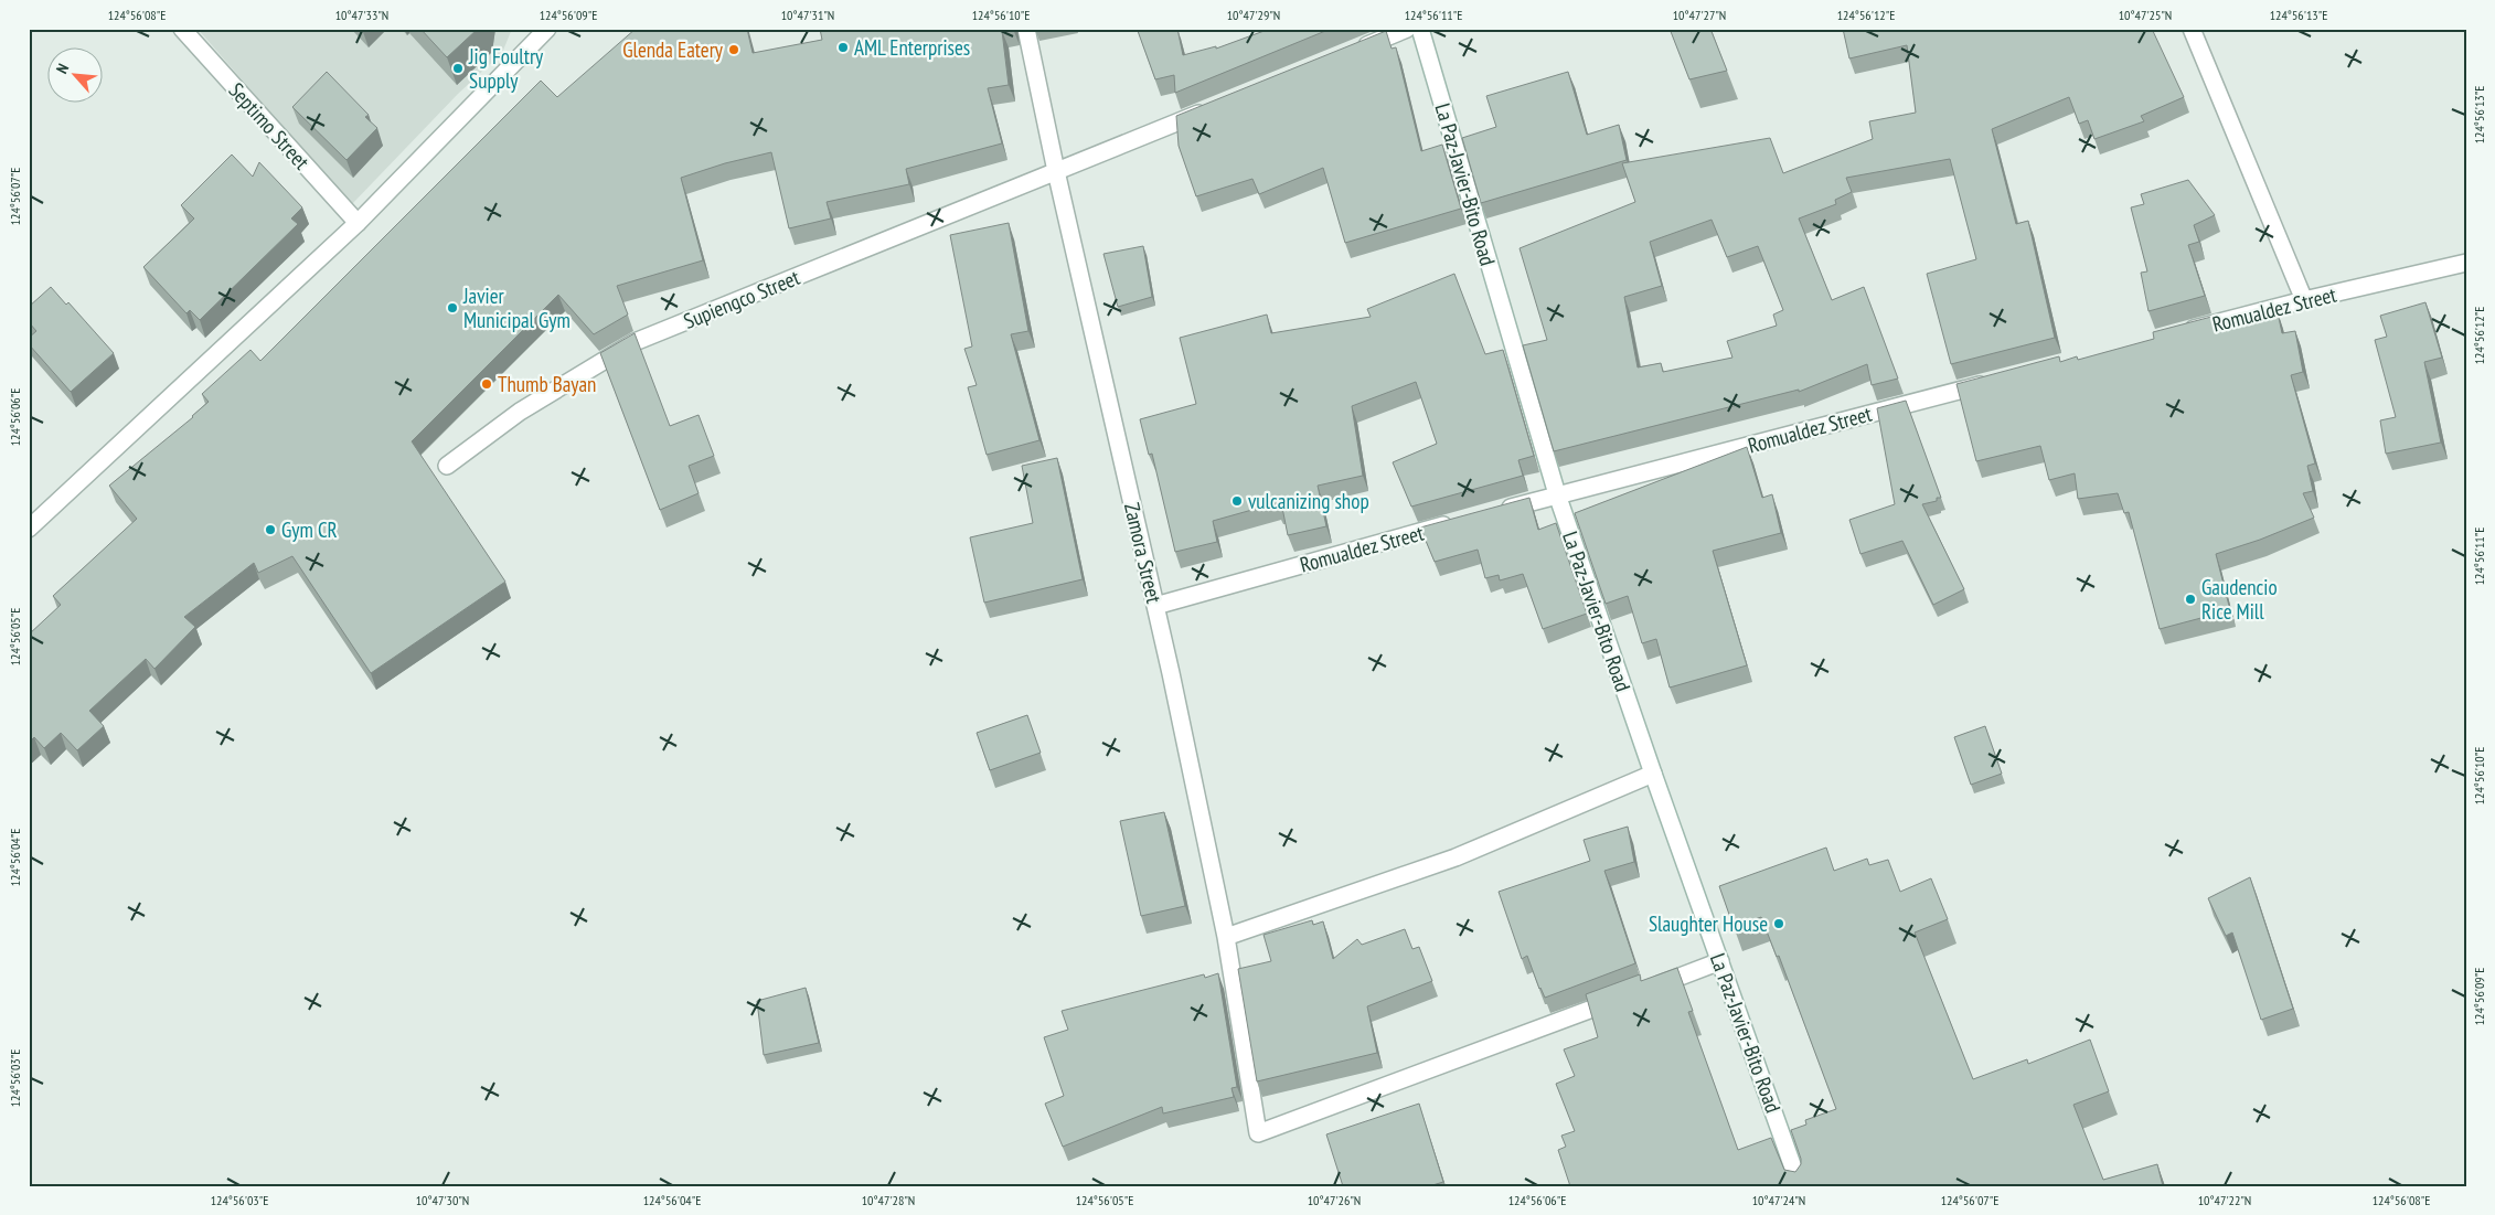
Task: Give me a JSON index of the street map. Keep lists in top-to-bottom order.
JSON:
{
  "streets": {
    "street": [
      "Septimo Street",
      "La Paz-Javier-Bito Road",
      "Supiengco Street",
      "Romualdez Street",
      "Zamora Street"
    ]
  },
  "crossings": [
    ["La Paz-Javier-Bito Road", "Romualdez Street"],
    ["Supiengco Street", "Zamora Street"],
    ["Romualdez Street", "Zamora Street"]
  ],
  "places": [
    "AML Enterprises",
    "Glenda Eatery",
    "Jig Foultry Supply",
    "Javier Municipal Gym",
    "Thumb Bayan",
    "vulcanizing shop",
    "Gym CR",
    "Gaudencio Rice Mill",
    "Slaughter House"
  ],
  "north": "top left",
  "coordinates": [
    "124°56'08\"E",
    "10°47'33\"N",
    "124°56'09\"E",
    "10°47'31\"N",
    "124°56'10\"E",
    "10°47'29\"N",
    "124°56'11\"E",
    "10°47'27\"N",
    "124°56'12\"E",
    "10°47'25\"N",
    "124°56'13\"E",
    "124°56'07\"E",
    "124°56'06\"E",
    "124°56'05\"E",
    "124°56'04\"E",
    "124°56'03\"E",
    "10°47'30\"N",
    "10°47'28\"N",
    "10°47'26\"N",
    "10°47'24\"N",
    "10°47'22\"N"
  ]
}
